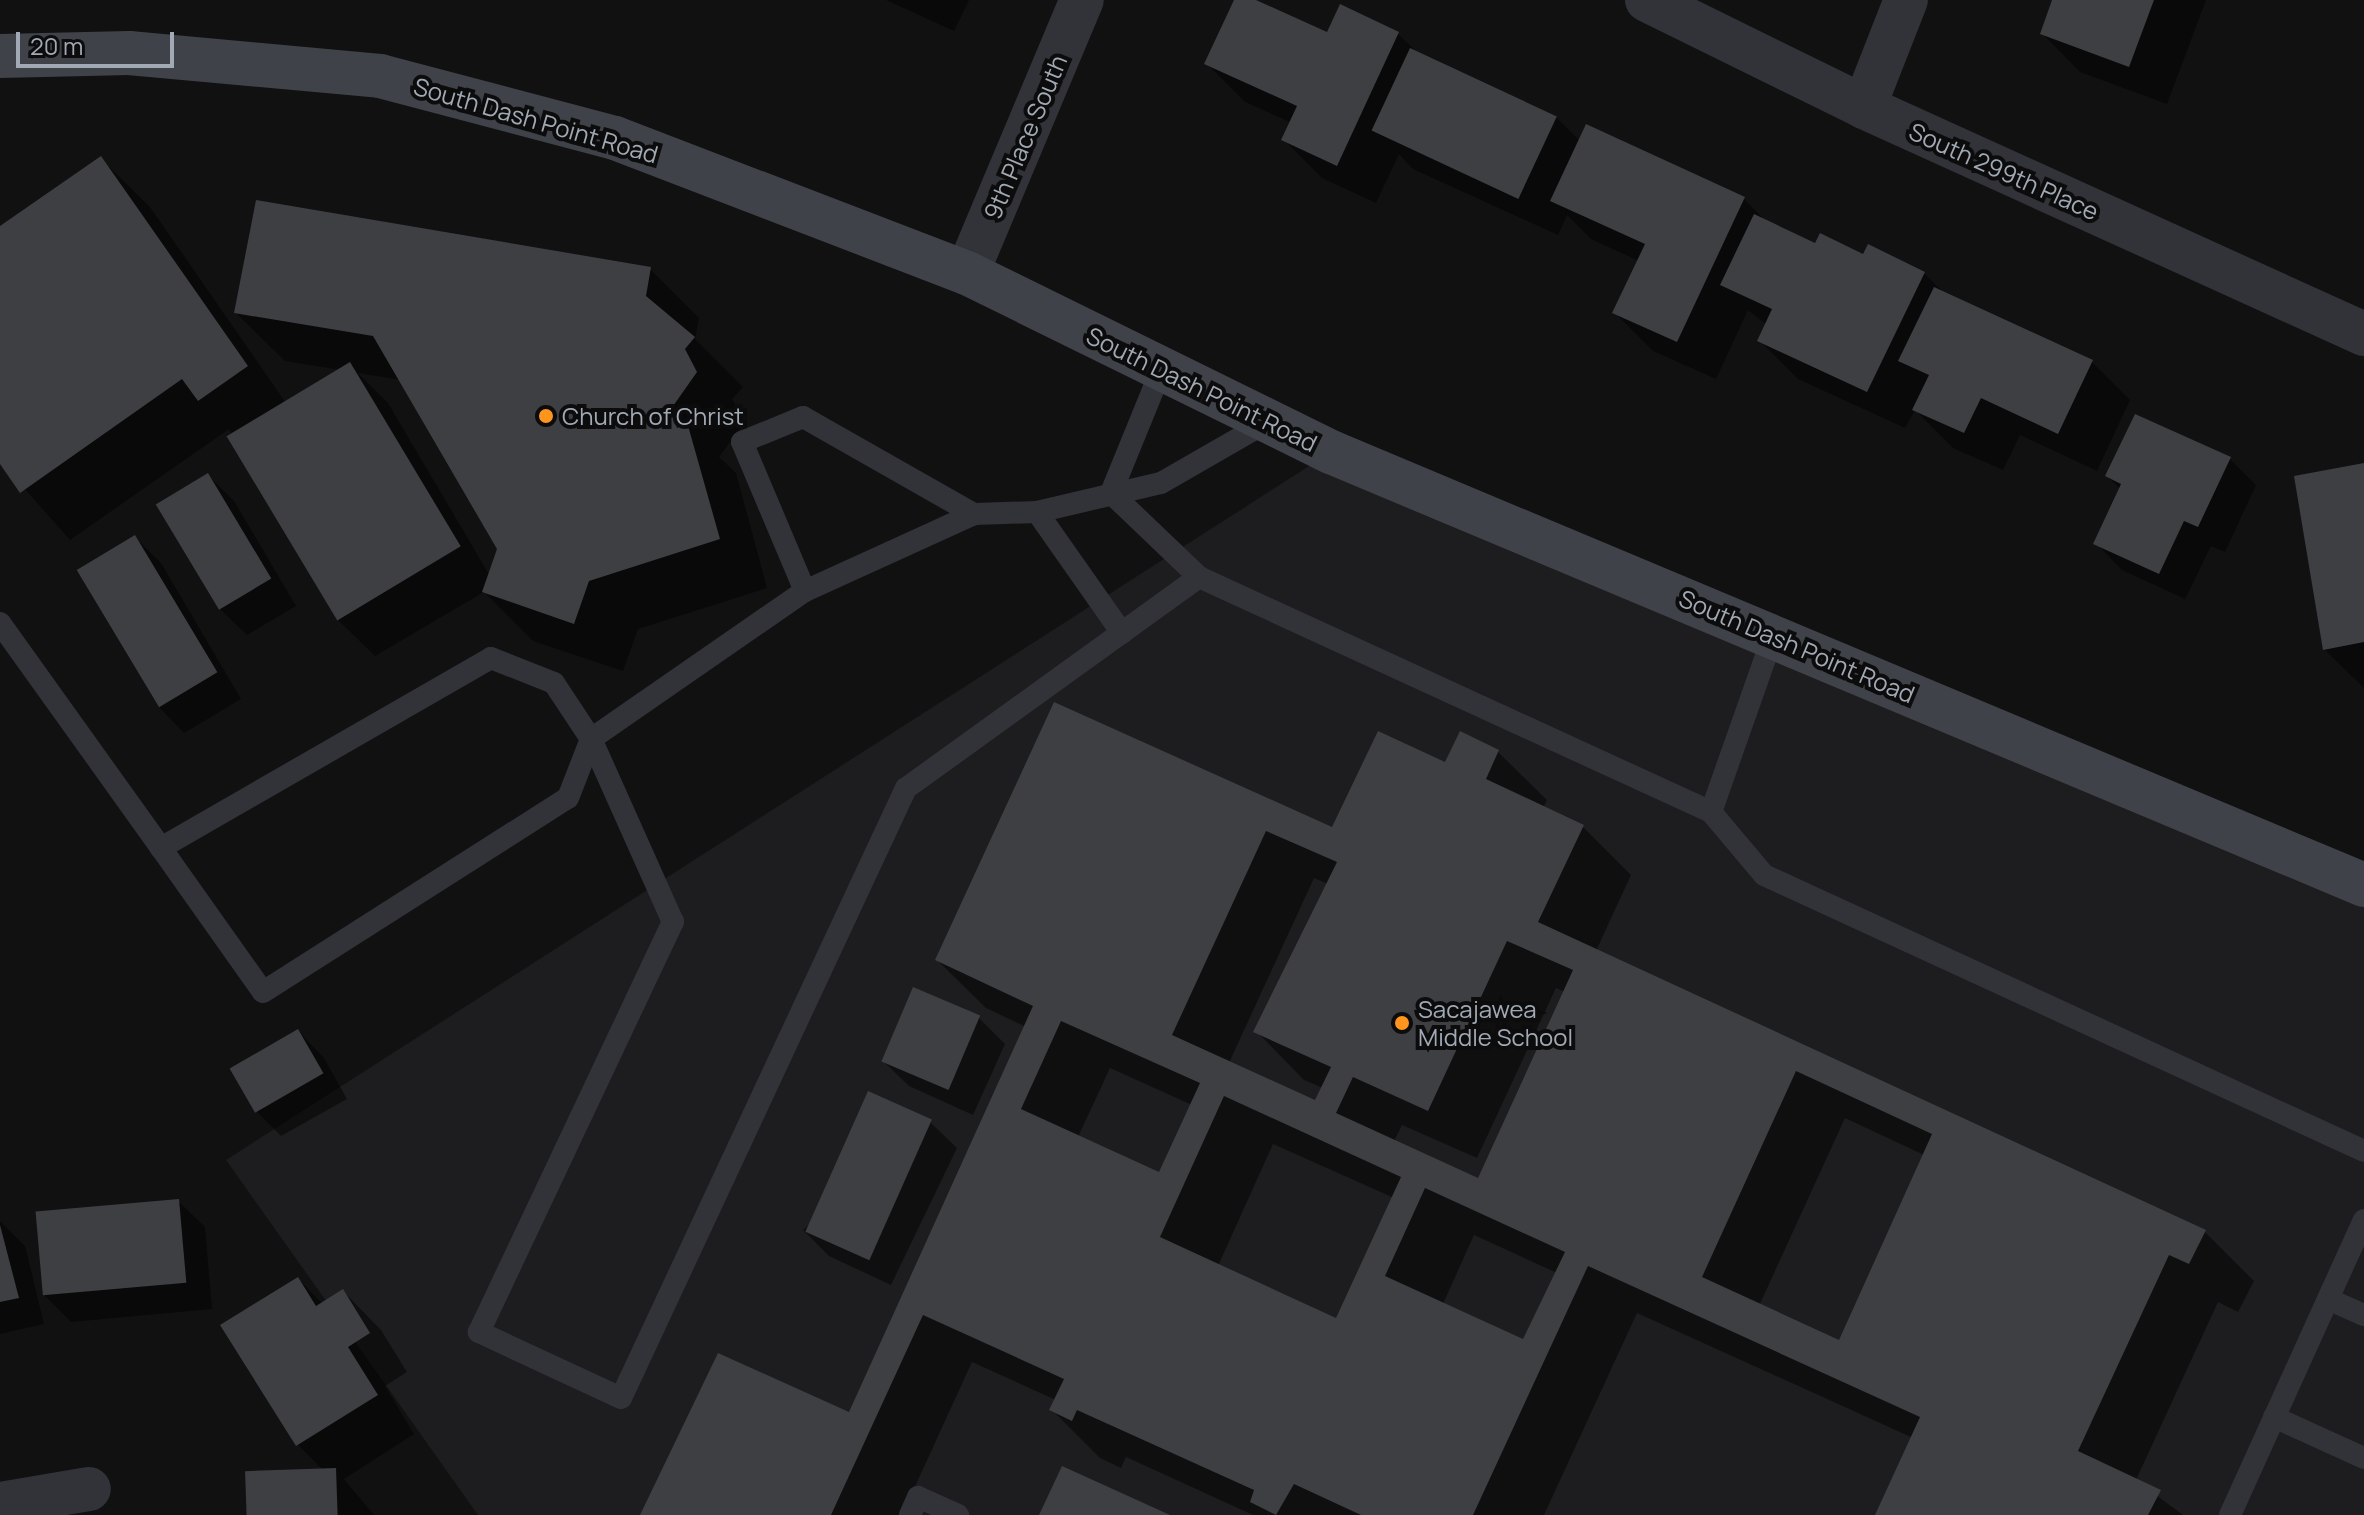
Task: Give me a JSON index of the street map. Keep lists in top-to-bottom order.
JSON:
{
  "streets": {
    "main road": ["South Dash Point Road"],
    "street": ["9th Place South", "South 299th Place"]
  },
  "crossings": [
    ["South Dash Point Road", "9th Place South"]
  ],
  "places": ["Church of Christ", "Sacajawea Middle School"],
  "scale_bar": "20 m"
}
